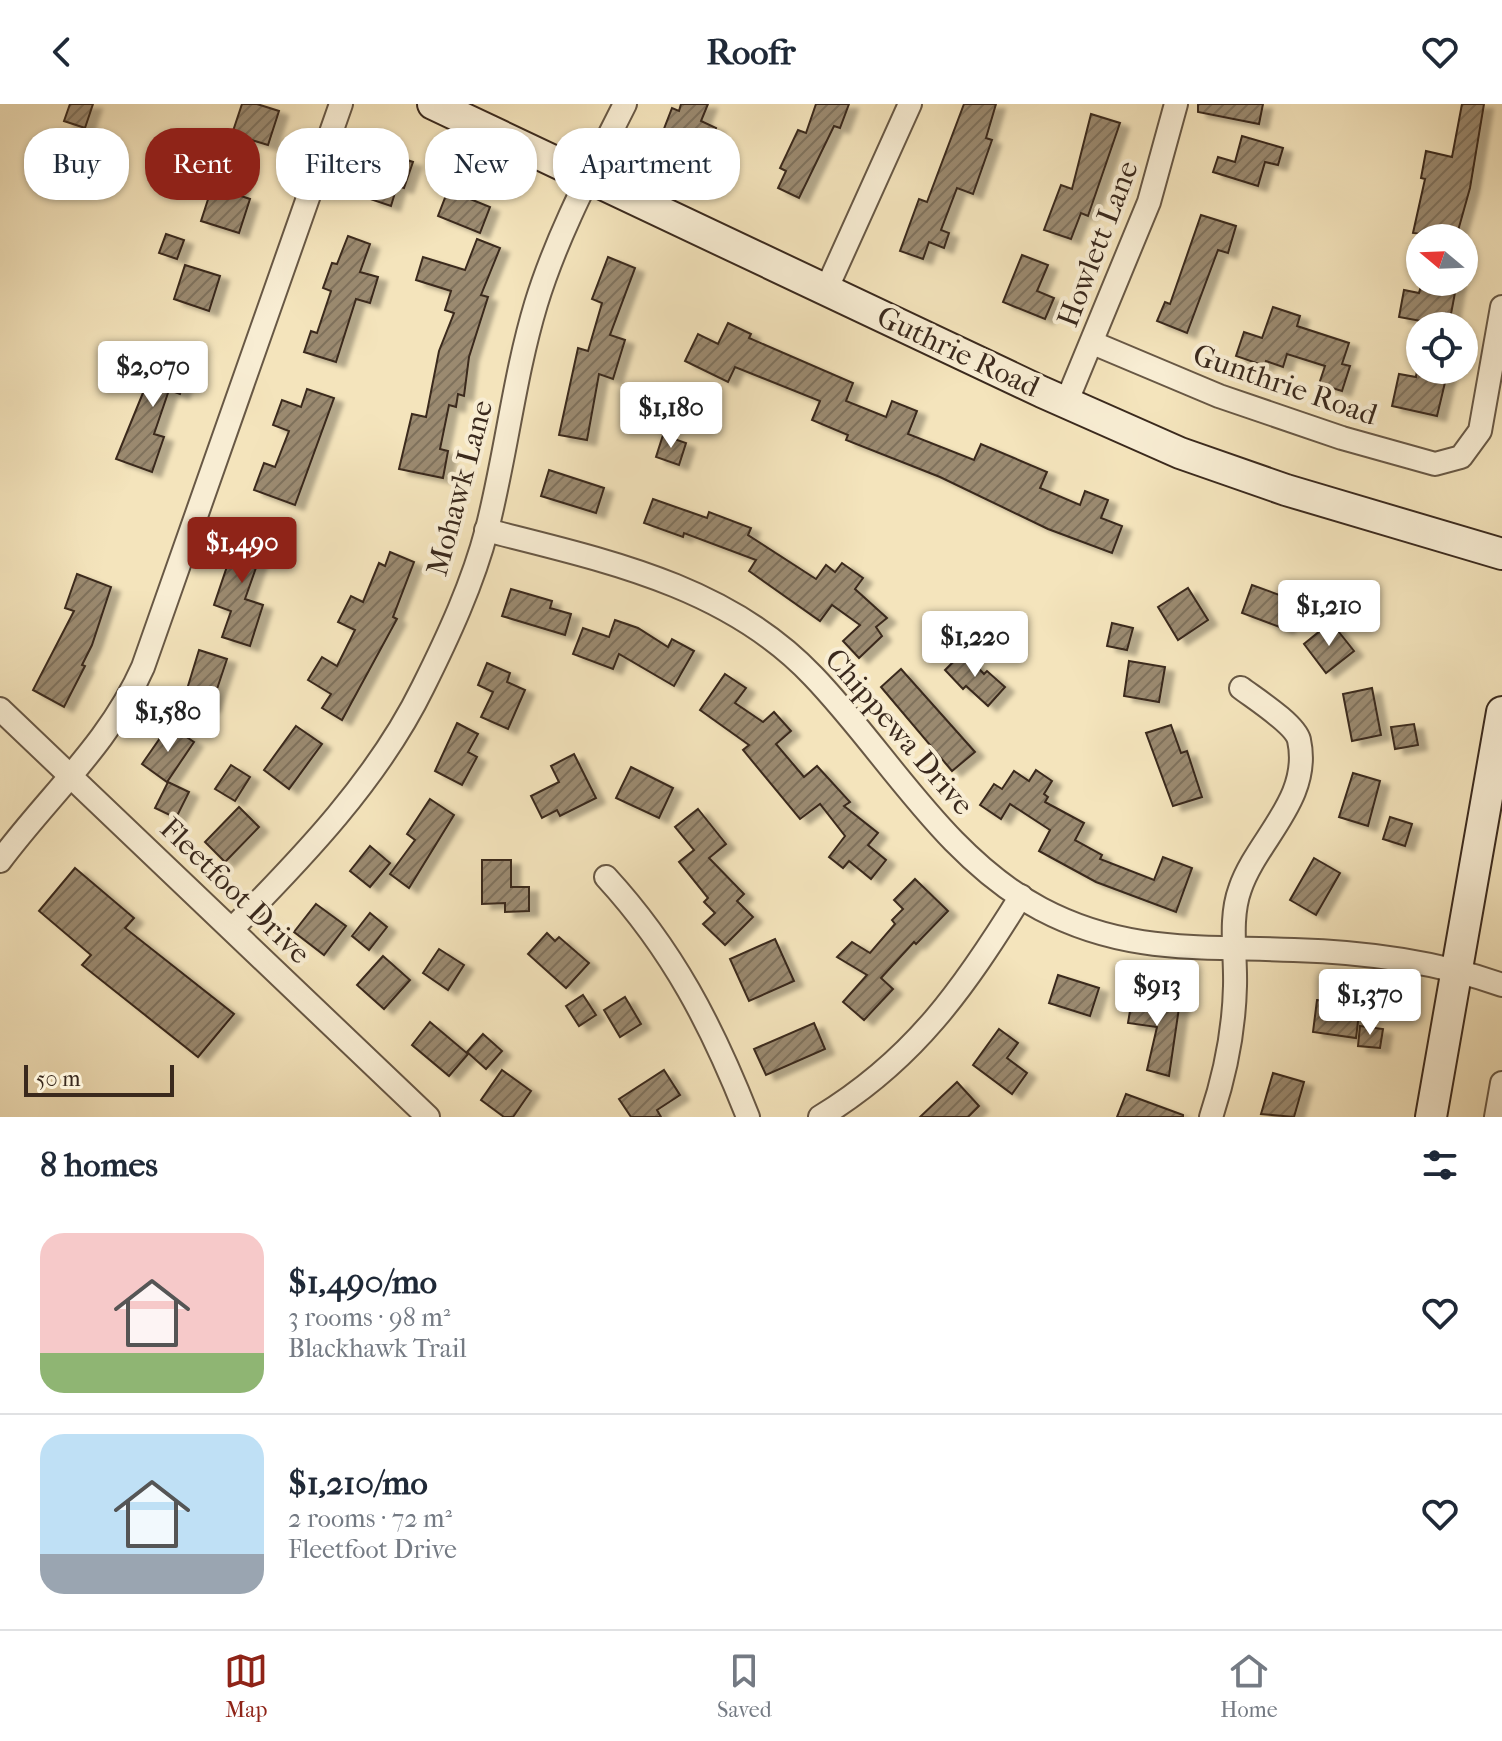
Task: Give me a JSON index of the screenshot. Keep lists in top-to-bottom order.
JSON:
{
  "streets": {
    "street": [
      "Howlett Lane",
      "Guthrie Road",
      "Gunthrie Road",
      "Mohawk Lane",
      "Chippewa Drive",
      "Fleetfoot Drive"
    ]
  },
  "crossings": [
    ["Howlett Lane", "Guthrie Road"],
    ["Howlett Lane", "Gunthrie Road"],
    ["Mohawk Lane", "Chippewa Drive"],
    ["Mohawk Lane", "Fleetfoot Drive"]
  ],
  "scale_bar": "50 m",
  "north": "left",
  "page": {
    "header": "Roofr",
    "chip": [
      "Buy",
      "Rent",
      "Filters",
      "New",
      "Apartment"
    ],
    "price": [
      "$2,070",
      "$1,180",
      "$1,490",
      "$1,210",
      "$1,220",
      "$1,580",
      "$913",
      "$1,370"
    ],
    "scale": "50 m",
    "heading": "8 homes",
    "list": [
      {
        "name": "$1,490/mo",
        "note": "3 rooms · 98 m² · Blackhawk Trail"
      },
      {
        "name": "$1,210/mo",
        "note": "2 rooms · 72 m² · Fleetfoot Drive"
      }
    ],
    "tabs": ["Map", "Saved", "Home"]
  }
}
